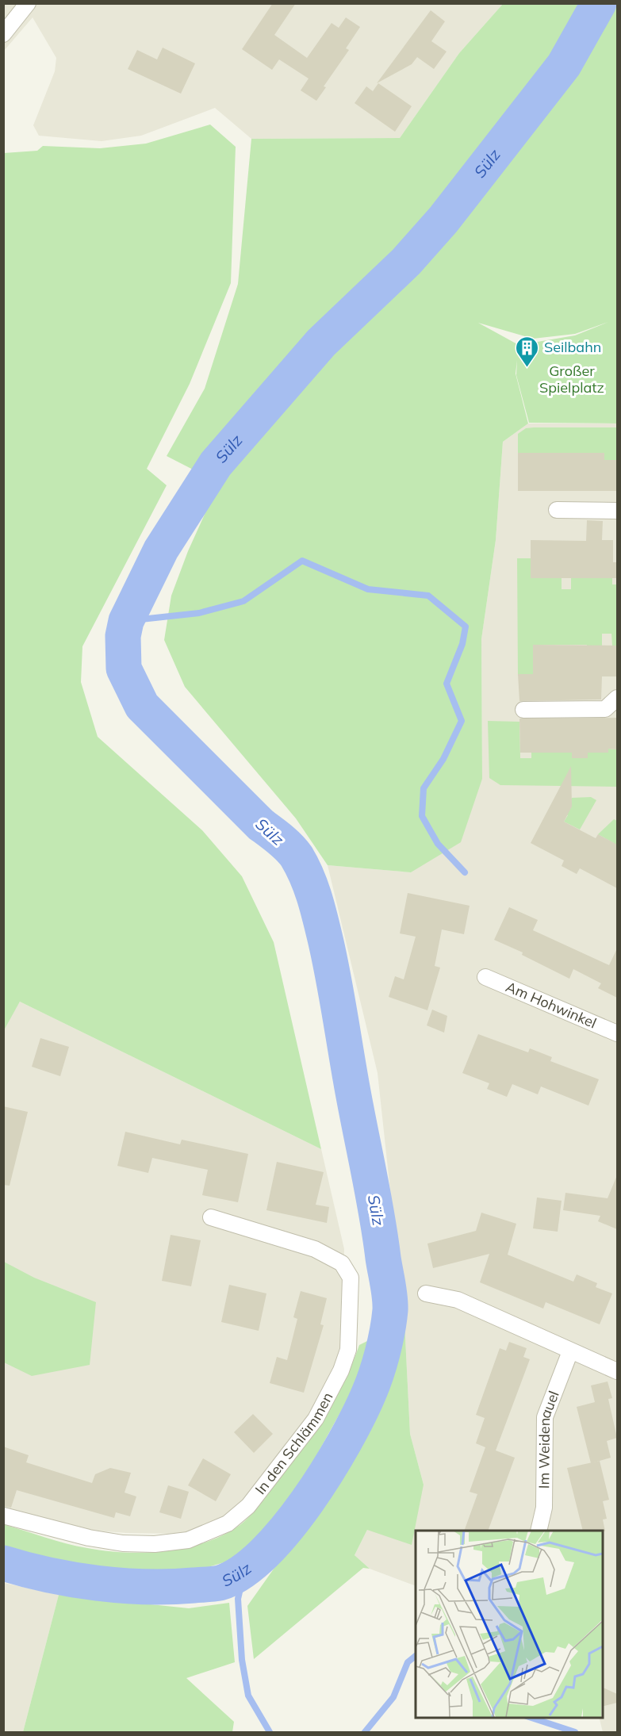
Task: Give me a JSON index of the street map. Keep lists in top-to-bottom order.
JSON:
{
  "streets": {
    "street": ["Am Hohwinkel", "Im Weidenauel", "In den Schlämmen"]
  },
  "water": ["Sülz"],
  "parks": ["Großer Spielplatz"],
  "places": {
    "building": ["Seilbahn"]
  }
}
